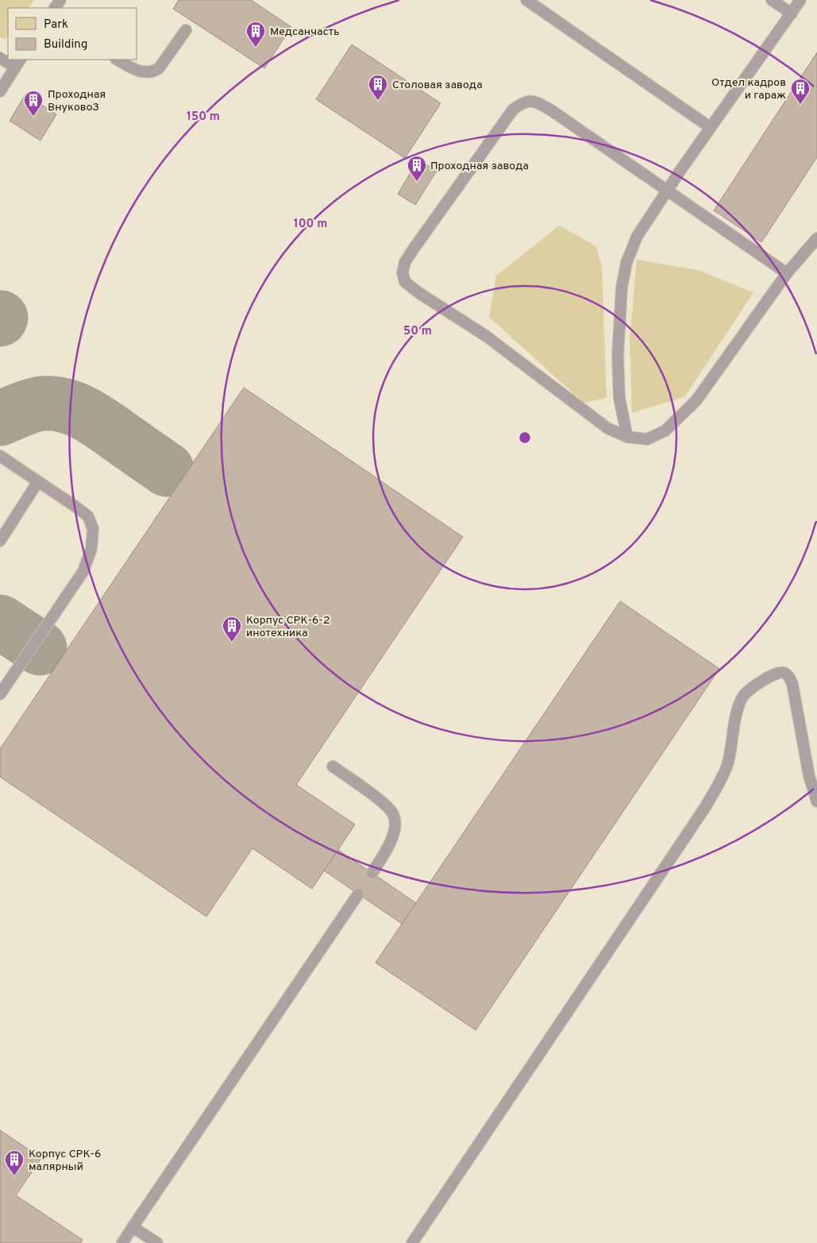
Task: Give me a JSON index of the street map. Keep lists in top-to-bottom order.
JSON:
{
  "places": {
    "building": [
      "Медсанчасть",
      "Столовая завода",
      "Отдел кадров и гараж",
      "Проходная Внуково3",
      "Проходная завода",
      "Корпус СРК-6-2 инотехника",
      "Корпус СРК-6 малярный"
    ]
  },
  "legend": ["Park", "Building"],
  "rings": ["150 m", "100 m", "50 m"]
}
